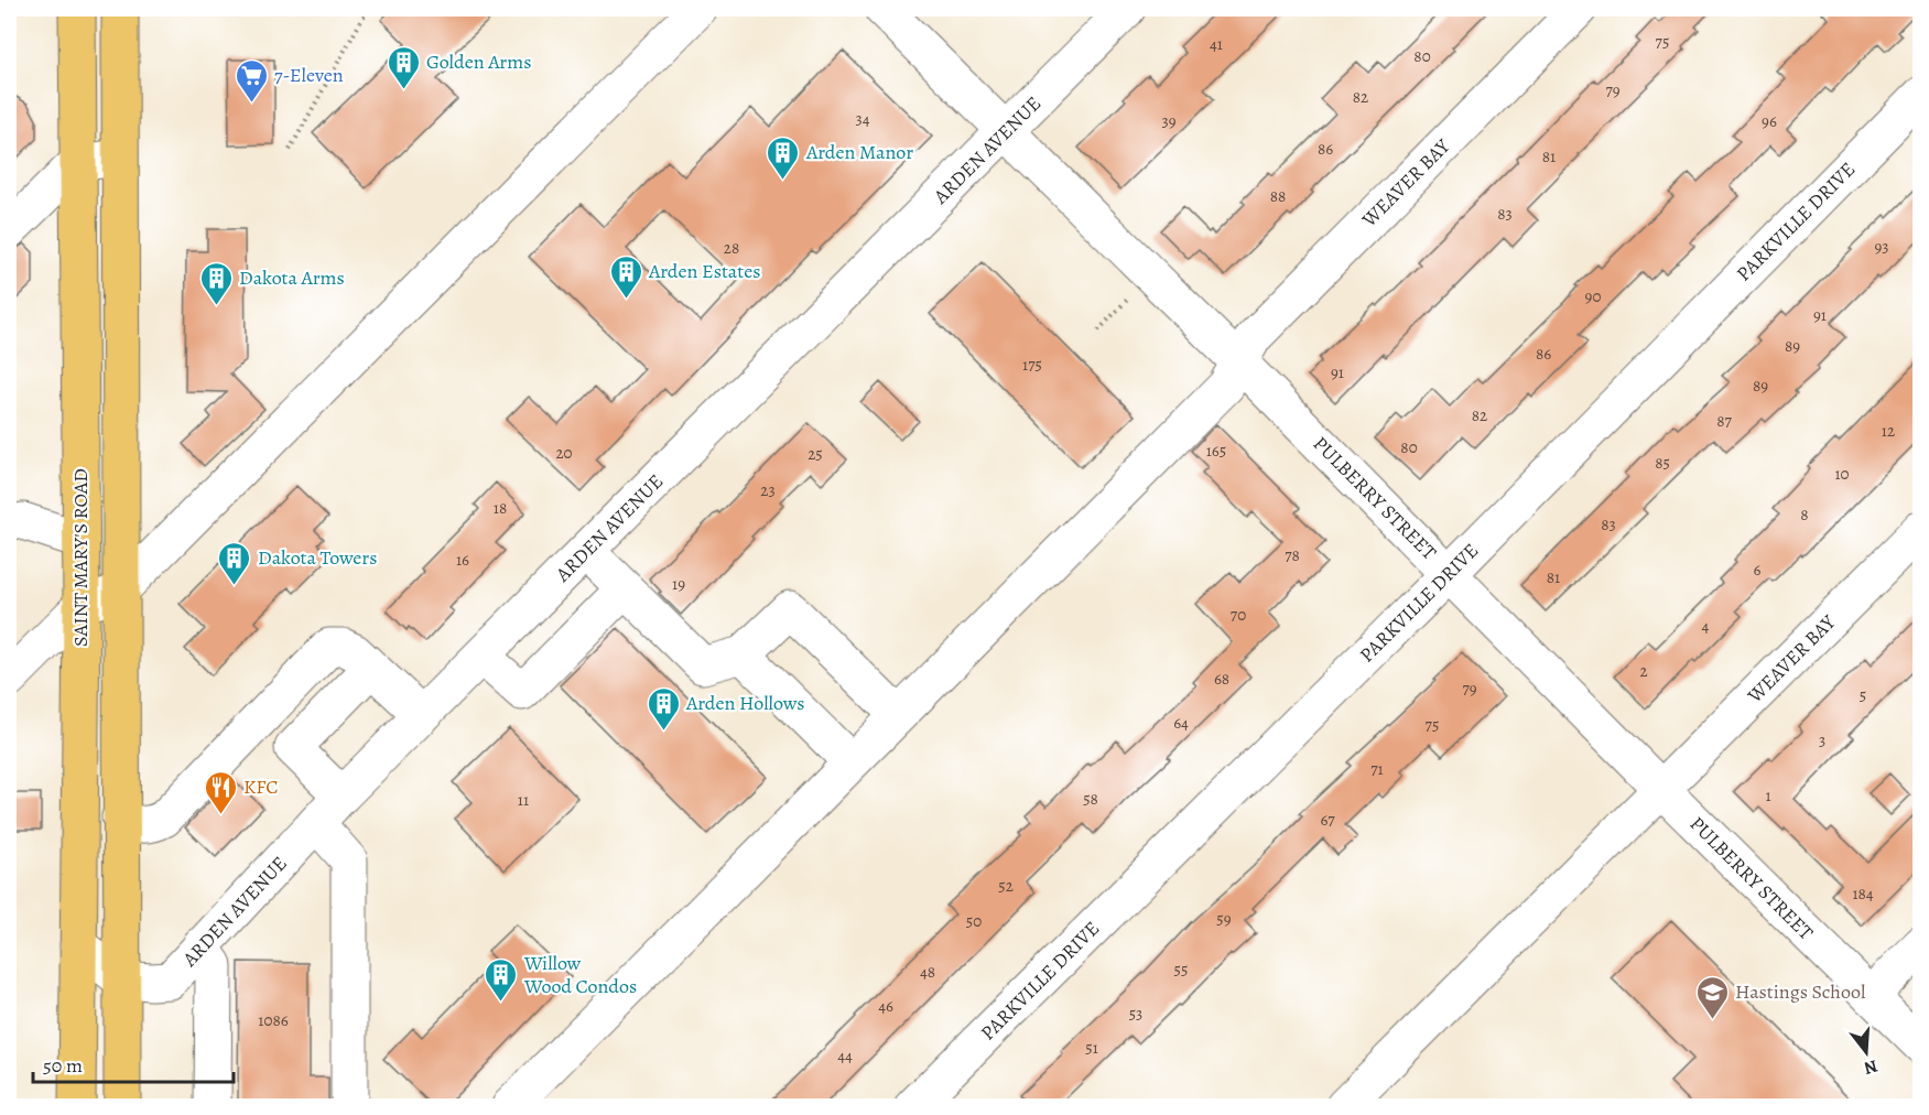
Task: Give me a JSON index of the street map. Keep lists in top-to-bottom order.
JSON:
{
  "streets": {
    "main road": ["SAINT MARY'S ROAD"],
    "street": [
      "ARDEN AVENUE",
      "WEAVER BAY",
      "PARKVILLE DRIVE",
      "PULBERRY STREET"
    ]
  },
  "crossings": [
    ["ARDEN AVENUE", "PULBERRY STREET"],
    ["ARDEN AVENUE", "SAINT MARY'S ROAD"],
    ["WEAVER BAY", "PULBERRY STREET"],
    ["PARKVILLE DRIVE", "PULBERRY STREET"]
  ],
  "places": {
    "building": [
      "Golden Arms",
      "Arden Manor",
      "Arden Estates",
      "Dakota Arms",
      "Dakota Towers",
      "Arden Hollows",
      "Willow Wood Condos"
    ],
    "supermarket": ["7-Eleven"],
    "restaurant": ["KFC"],
    "school or university": ["Hastings School"]
  },
  "house_numbers": [
    "75",
    "41",
    "80",
    "79",
    "82",
    "34",
    "39",
    "96",
    "86",
    "81",
    "88",
    "83",
    "93",
    "28",
    "90",
    "91",
    "89",
    "86",
    "175",
    "91",
    "89",
    "82",
    "87",
    "12",
    "80",
    "165",
    "20",
    "25",
    "85",
    "10",
    "23",
    "18",
    "8",
    "83",
    "78",
    "16",
    "6",
    "81",
    "19",
    "70",
    "4",
    "2",
    "68",
    "79",
    "5",
    "64",
    "75",
    "3",
    "71",
    "1",
    "58",
    "11",
    "67",
    "52",
    "184",
    "59",
    "50",
    "55",
    "48",
    "46",
    "53",
    "1086",
    "51",
    "44"
  ],
  "scale_bar": "50 m",
  "north": "bottom"
}
